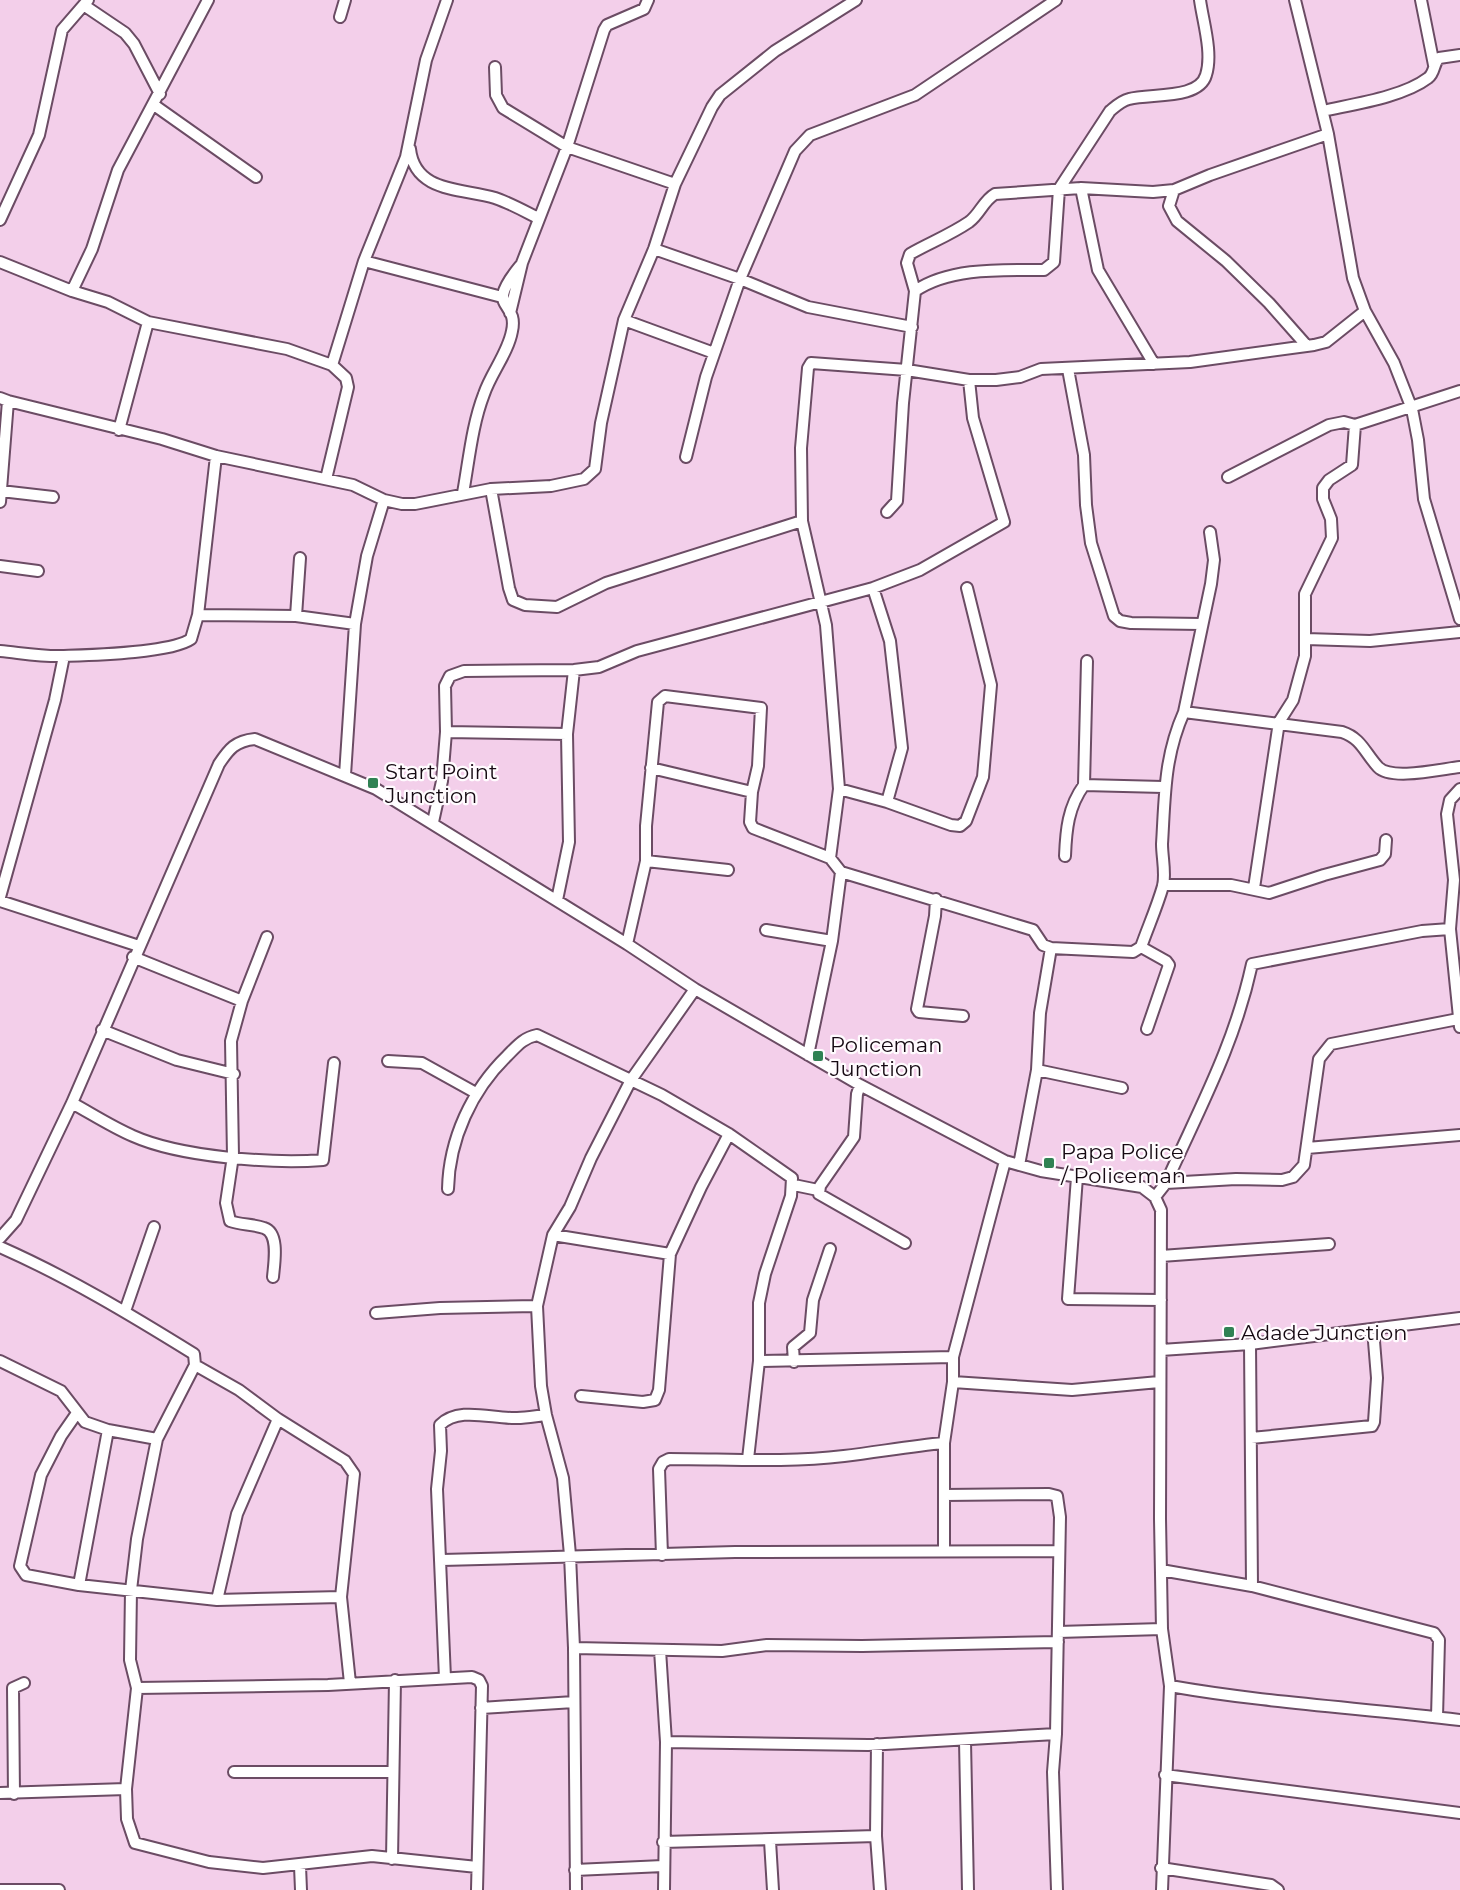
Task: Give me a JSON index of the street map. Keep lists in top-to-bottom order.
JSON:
{
  "places": {
    "transit": [
      "Start Point Junction",
      "Policeman Junction",
      "Papa Police / Policeman",
      "Adade Junction"
    ]
  }
}
